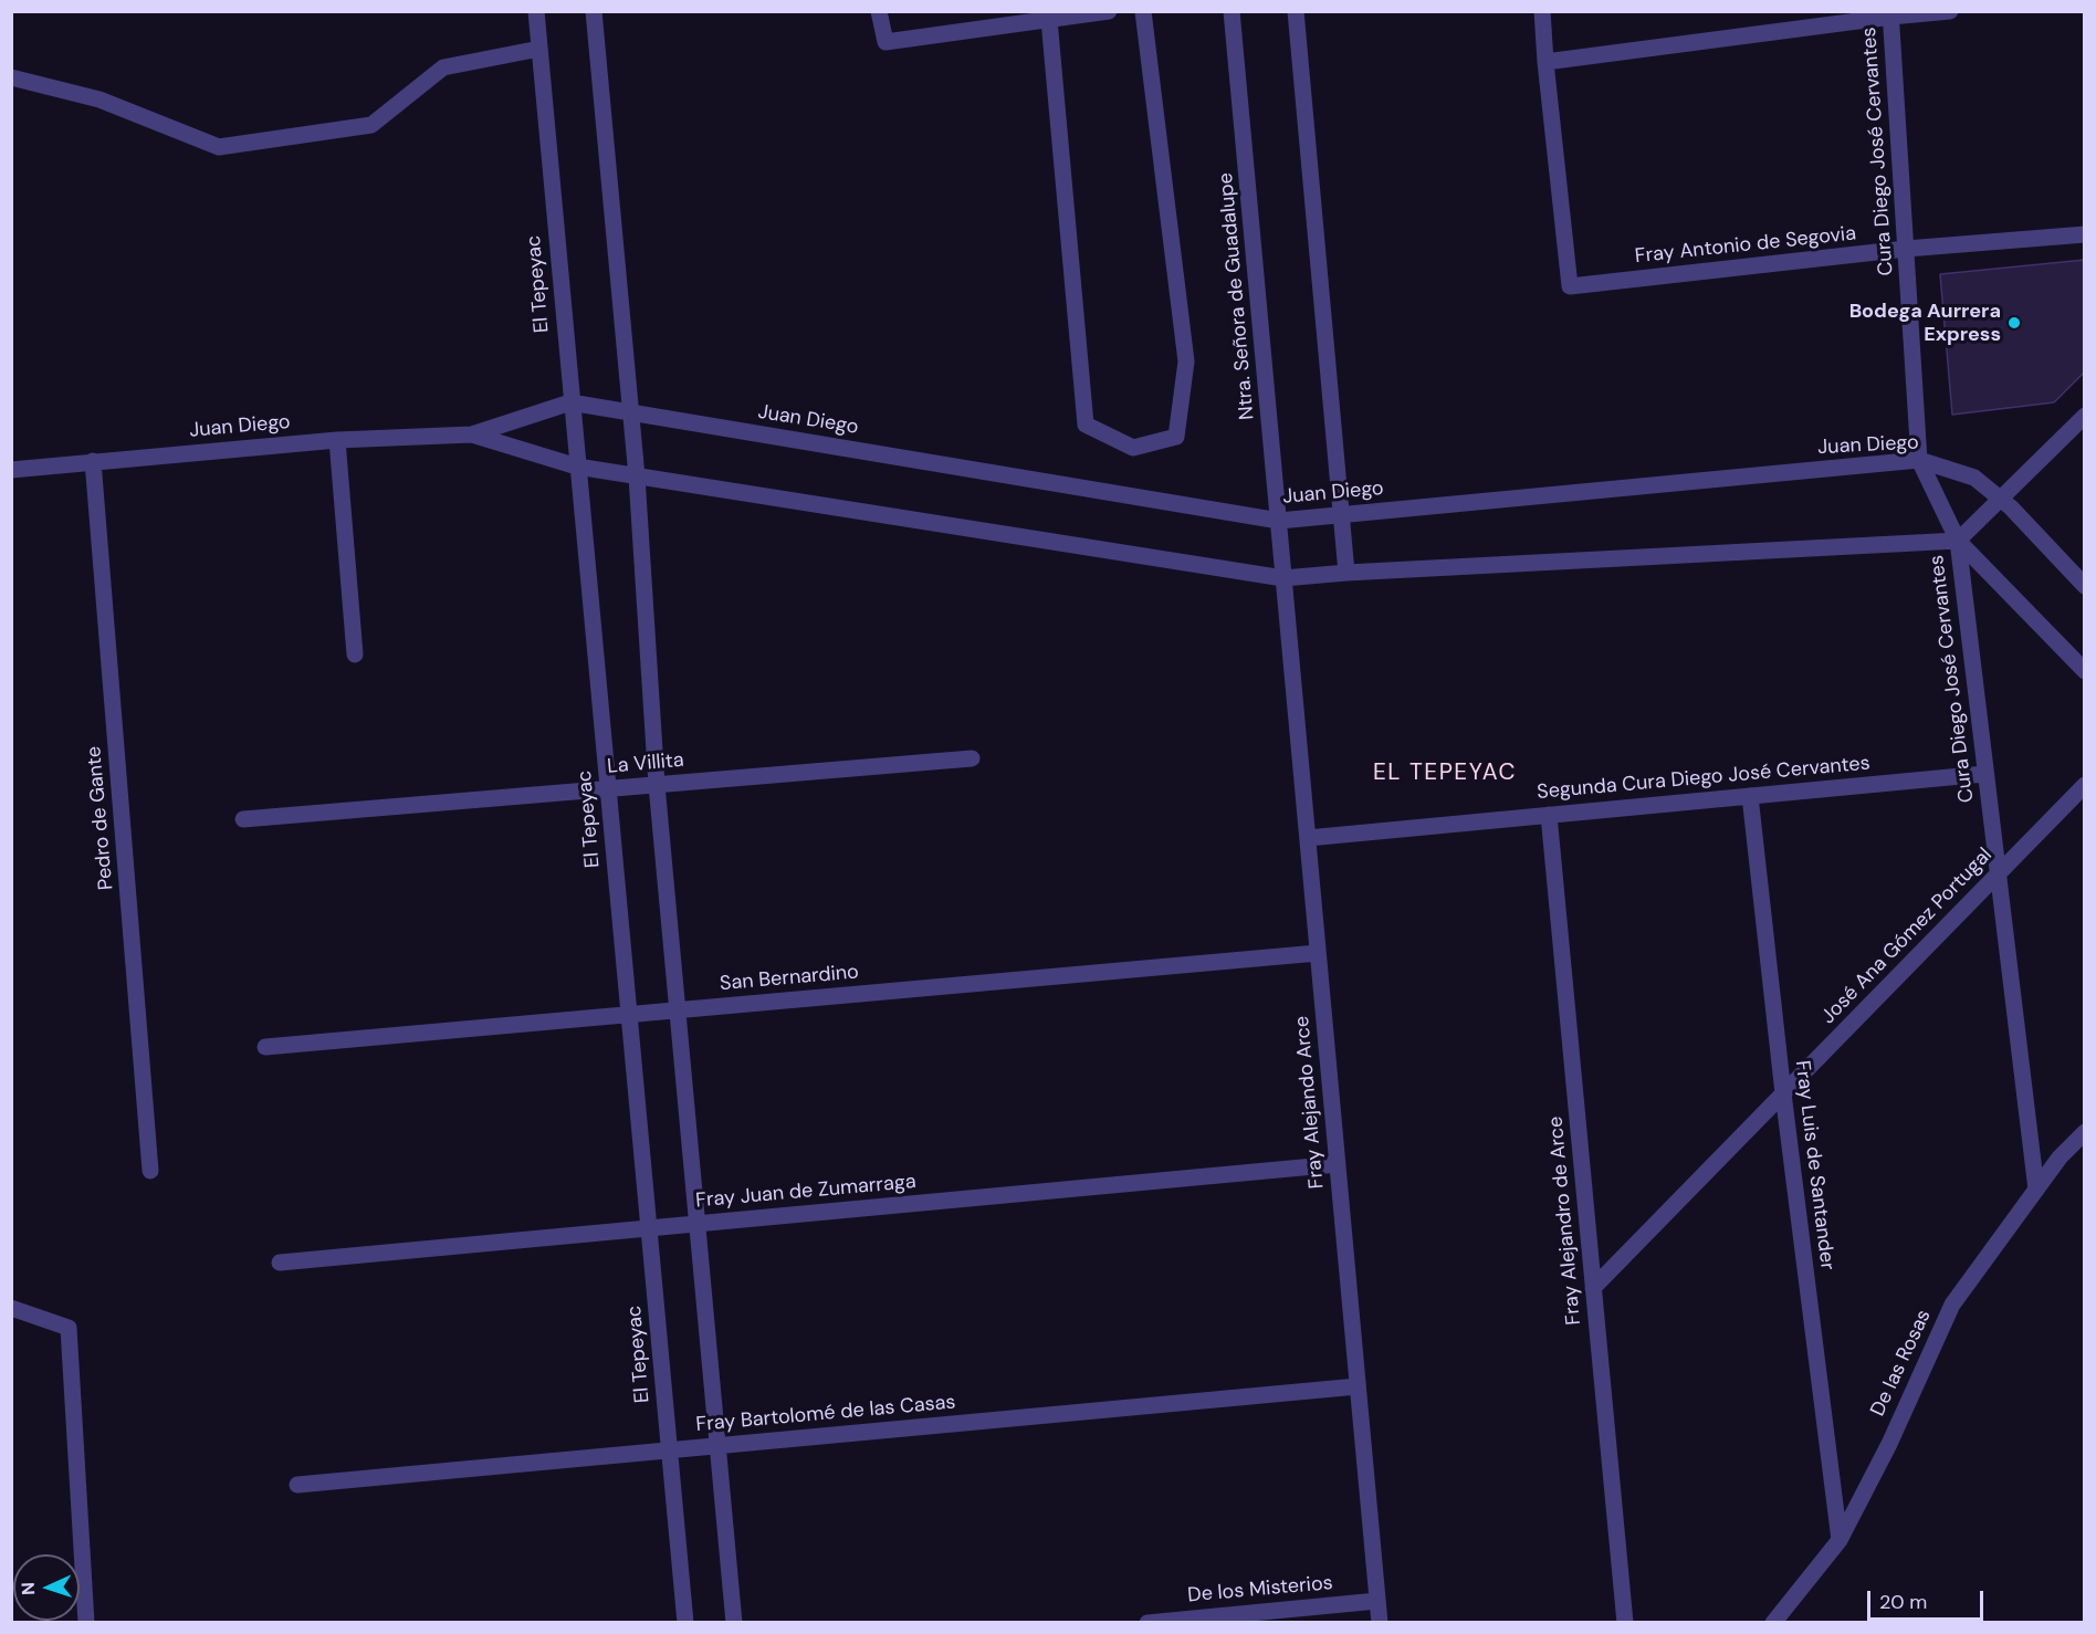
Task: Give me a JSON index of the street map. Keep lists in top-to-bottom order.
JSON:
{
  "streets": {
    "street": [
      "Cura Diego José Cervantes",
      "Fray Antonio de Segovia",
      "El Tepeyac",
      "Ntra. Señora de Guadalupe",
      "Juan Diego",
      "La Villita",
      "Segunda Cura Diego José Cervantes",
      "Pedro de Gante",
      "José Ana Gómez Portugal",
      "San Bernardino",
      "Fray Alejando Arce",
      "Fray Luis de Santander",
      "Fray Juan de Zumarraga",
      "Fray Alejandro de Arce",
      "De las Rosas",
      "Fray Bartolomé de las Casas",
      "De los Misterios"
    ]
  },
  "crossings": [
    ["Cura Diego José Cervantes", "Fray Antonio de Segovia"],
    ["Cura Diego José Cervantes", "Juan Diego"],
    ["Cura Diego José Cervantes", "Segunda Cura Diego José Cervantes"],
    ["Cura Diego José Cervantes", "José Ana Gómez Portugal"],
    ["Cura Diego José Cervantes", "De las Rosas"],
    ["El Tepeyac", "Juan Diego"],
    ["El Tepeyac", "La Villita"],
    ["El Tepeyac", "San Bernardino"],
    ["El Tepeyac", "Fray Juan de Zumarraga"],
    ["El Tepeyac", "Fray Bartolomé de las Casas"],
    ["Ntra. Señora de Guadalupe", "Juan Diego"],
    ["Ntra. Señora de Guadalupe", "Fray Alejando Arce"],
    ["Juan Diego", "Pedro de Gante"],
    ["Juan Diego", "Fray Alejando Arce"],
    ["Segunda Cura Diego José Cervantes", "Fray Alejando Arce"],
    ["Segunda Cura Diego José Cervantes", "Fray Luis de Santander"],
    ["Segunda Cura Diego José Cervantes", "Fray Alejandro de Arce"],
    ["José Ana Gómez Portugal", "Fray Luis de Santander"],
    ["José Ana Gómez Portugal", "Fray Alejandro de Arce"],
    ["San Bernardino", "Fray Alejando Arce"],
    ["Fray Alejando Arce", "Fray Juan de Zumarraga"],
    ["Fray Alejando Arce", "Fray Bartolomé de las Casas"],
    ["Fray Alejando Arce", "De los Misterios"],
    ["Fray Luis de Santander", "De las Rosas"]
  ],
  "districts": ["EL TEPEYAC"],
  "places": ["Bodega Aurrera Express"],
  "scale_bar": "20 m",
  "north": "left"
}
